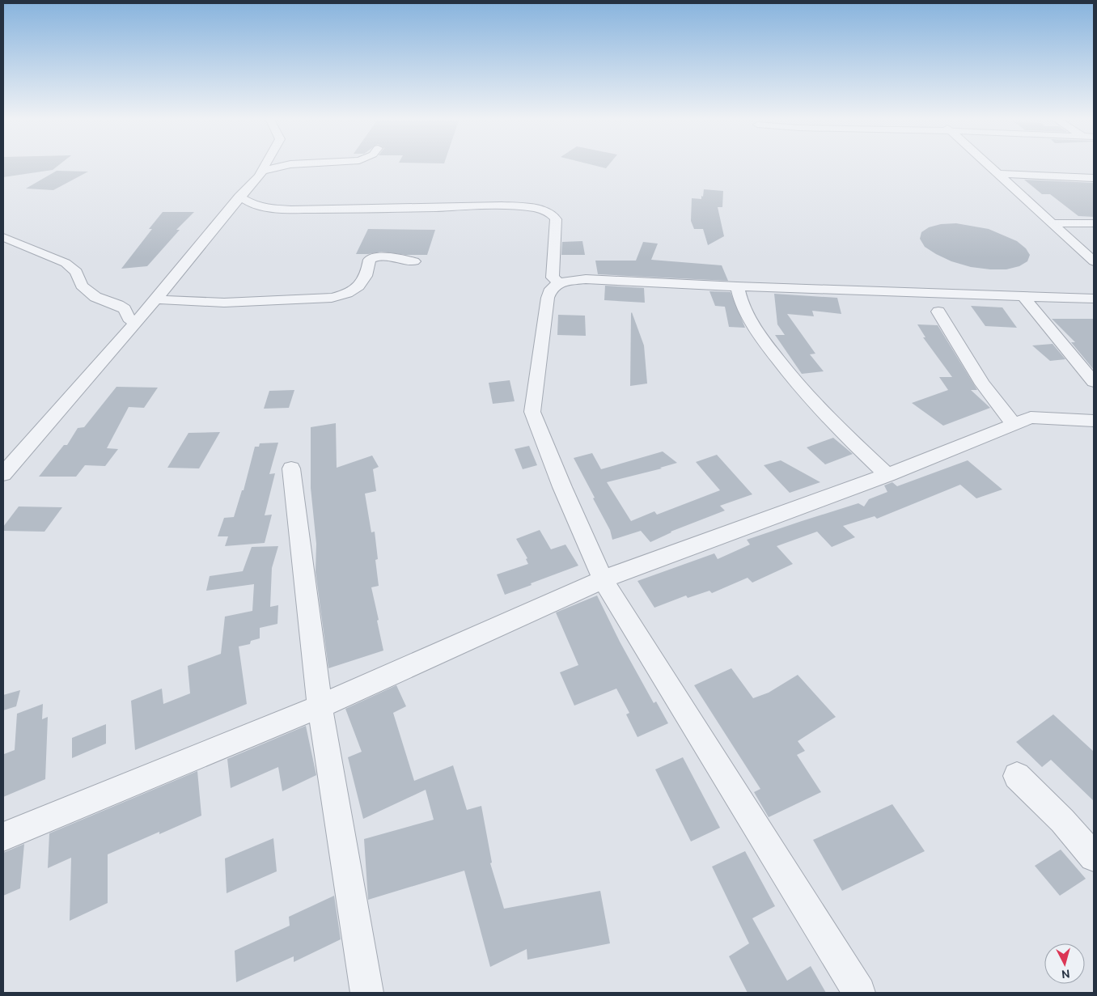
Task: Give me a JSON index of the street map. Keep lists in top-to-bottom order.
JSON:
{
  "north": "bottom"
}
